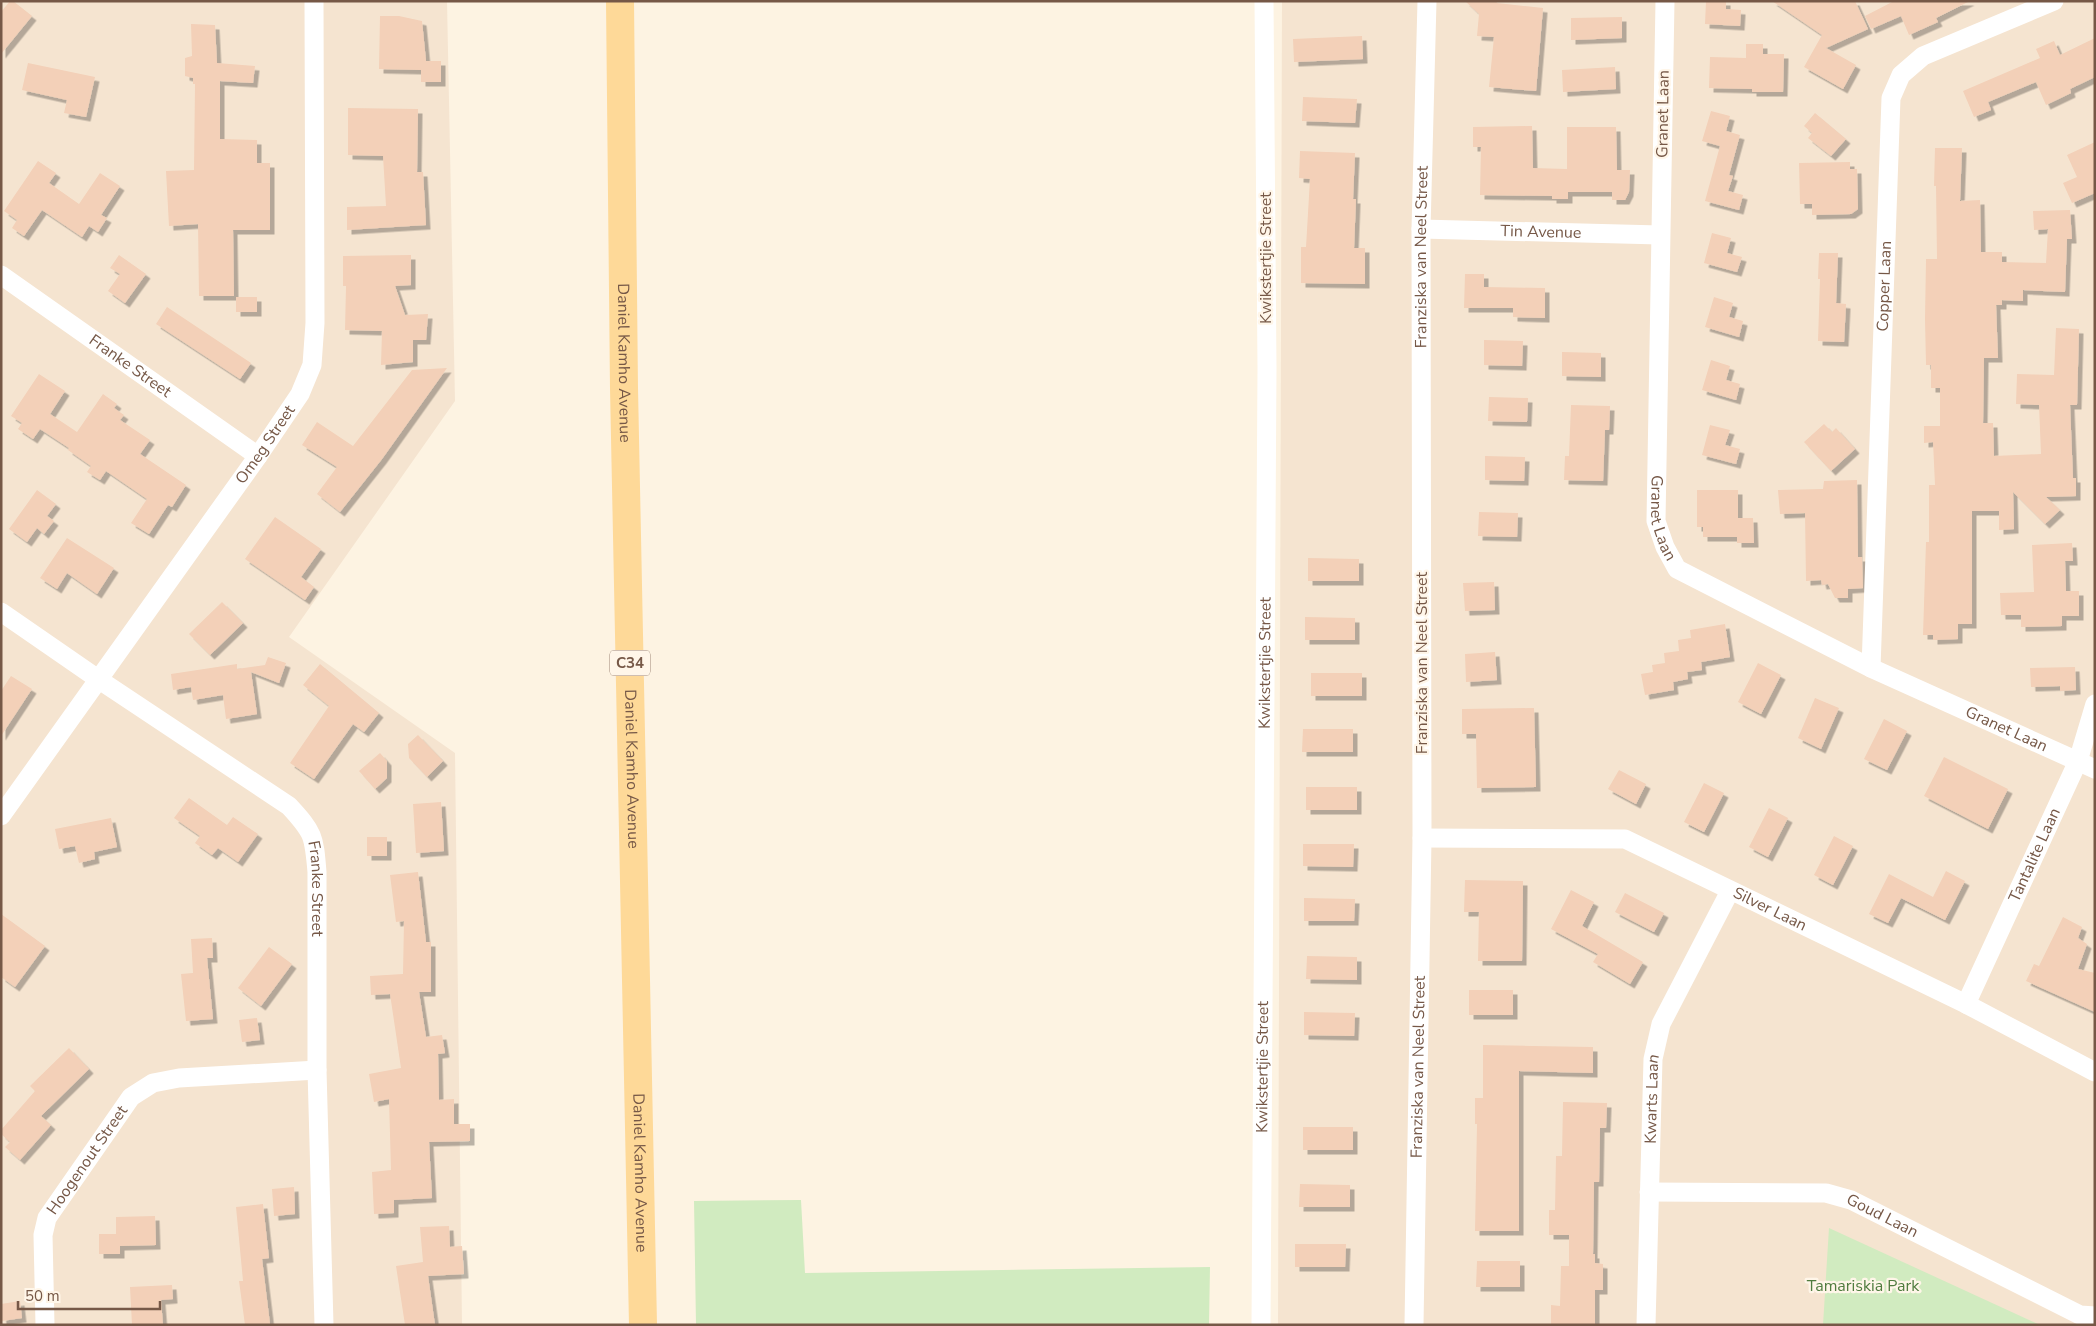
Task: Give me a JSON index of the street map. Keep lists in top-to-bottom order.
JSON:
{
  "streets": {
    "main road": ["Daniel Kamho Avenue", "C34"],
    "street": [
      "Granet Laan",
      "Tin Avenue",
      "Kwikstertjie Street",
      "Franziska van Neel Street",
      "Copper Laan",
      "Franke Street",
      "Omeg Street",
      "Tantalite Laan",
      "Silver Laan",
      "Kwarts Laan",
      "Hoogenout Street",
      "Goud Laan"
    ]
  },
  "crossings": [
    ["Granet Laan", "Tin Avenue"],
    ["Granet Laan", "Copper Laan"],
    ["Granet Laan", "Tantalite Laan"],
    ["Tin Avenue", "Franziska van Neel Street"],
    ["Franziska van Neel Street", "Silver Laan"],
    ["Franke Street", "Omeg Street"],
    ["Franke Street", "Hoogenout Street"],
    ["Tantalite Laan", "Silver Laan"],
    ["Silver Laan", "Kwarts Laan"],
    ["Kwarts Laan", "Goud Laan"]
  ],
  "parks": ["Tamariskia Park"],
  "scale_bar": "50 m"
}
